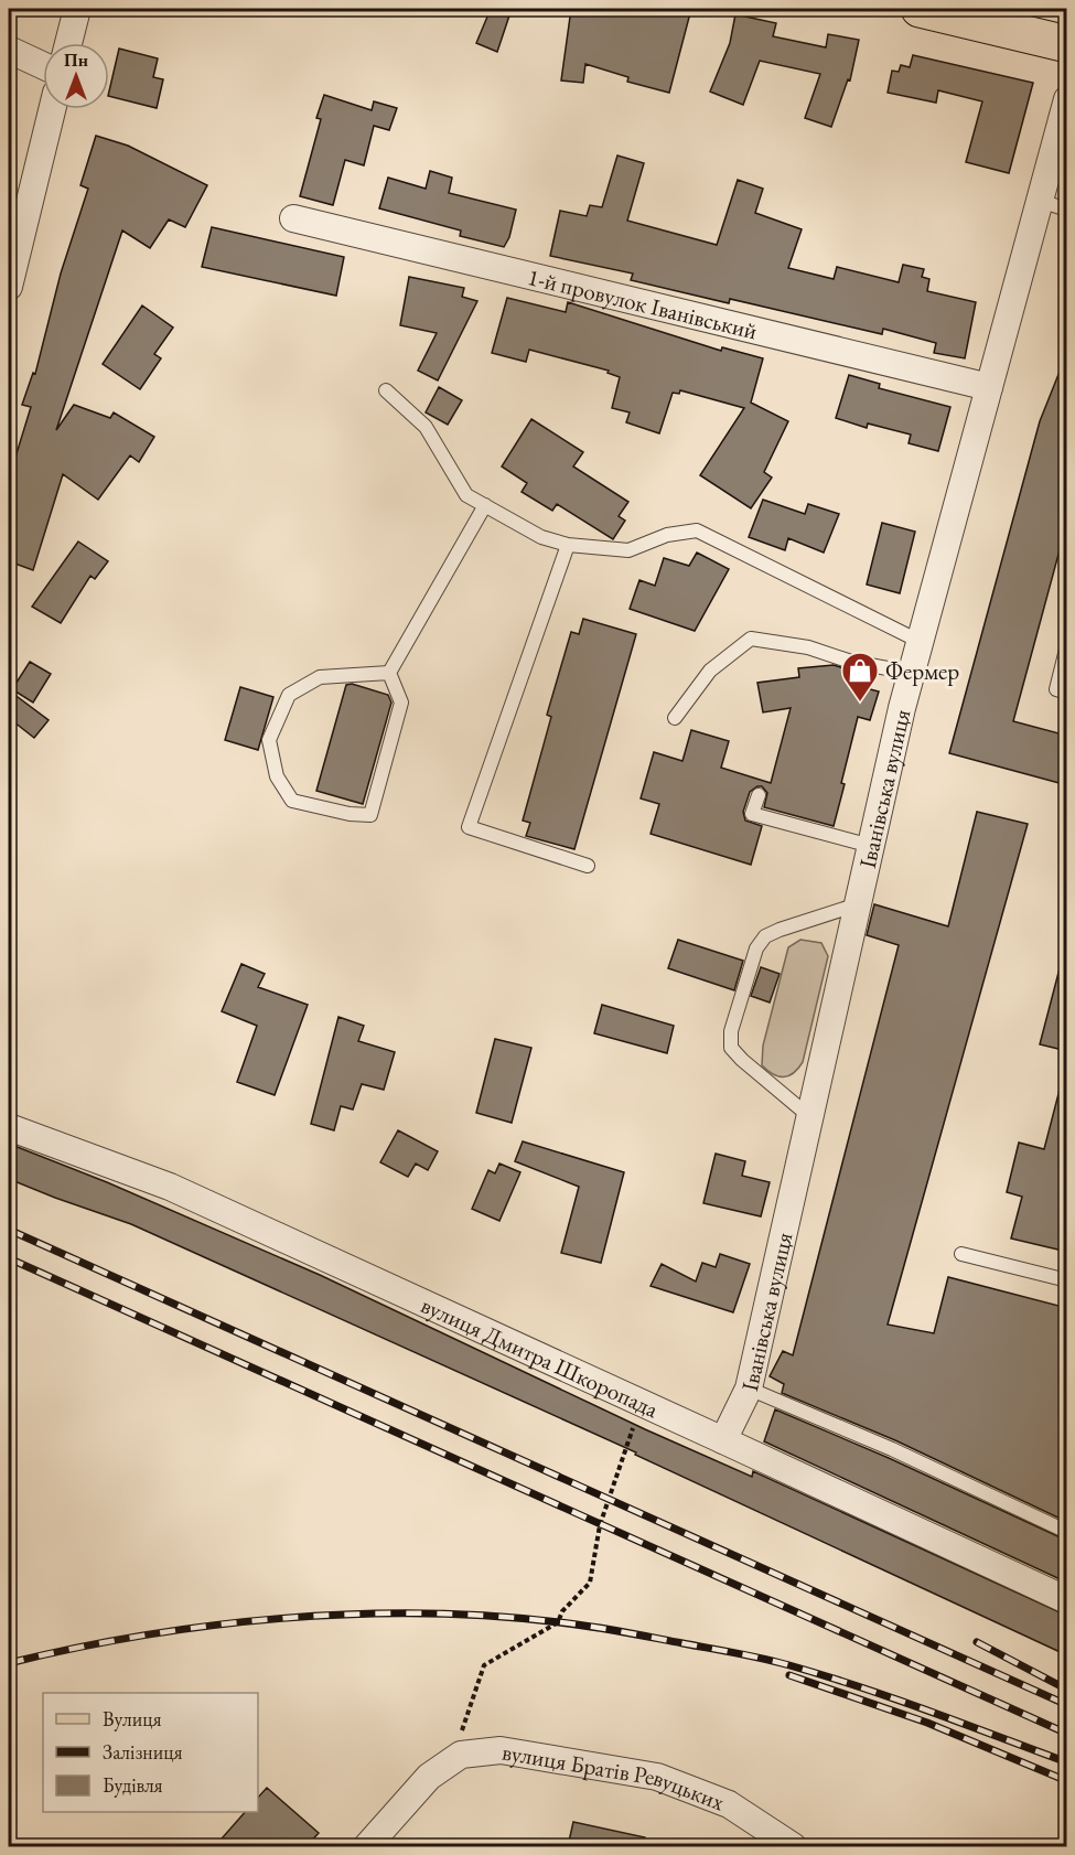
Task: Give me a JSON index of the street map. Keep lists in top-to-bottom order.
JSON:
{
  "streets": {
    "street": [
      "1-й провулок Іванівський",
      "Іванівська вулиця",
      "вулиця Дмитра Шкоропада",
      "вулиця Братів Ревуцьких"
    ]
  },
  "crossings": [
    ["1-й провулок Іванівський", "Іванівська вулиця"],
    ["Іванівська вулиця", "вулиця Дмитра Шкоропада"]
  ],
  "places": {
    "shop": ["Фермер"]
  },
  "legend": ["Вулиця", "Залізниця", "Будівля"],
  "north": "top"
}
